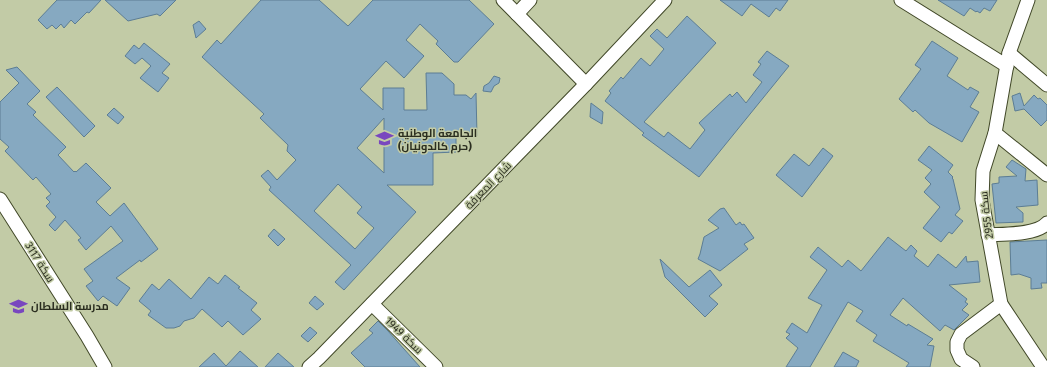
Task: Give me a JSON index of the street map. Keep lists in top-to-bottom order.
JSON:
{
  "streets": {
    "street": [
      "شارع المعرفة",
      "سكة 2955",
      "سكة 3117",
      "سكة 1949"
    ]
  },
  "crossings": [
    ["شارع المعرفة", "سكة 1949"]
  ],
  "places": {
    "school or university": ["الجامعة الوطنية (حرم كالدونيان)", "مدرسة السلطان"]
  }
}
